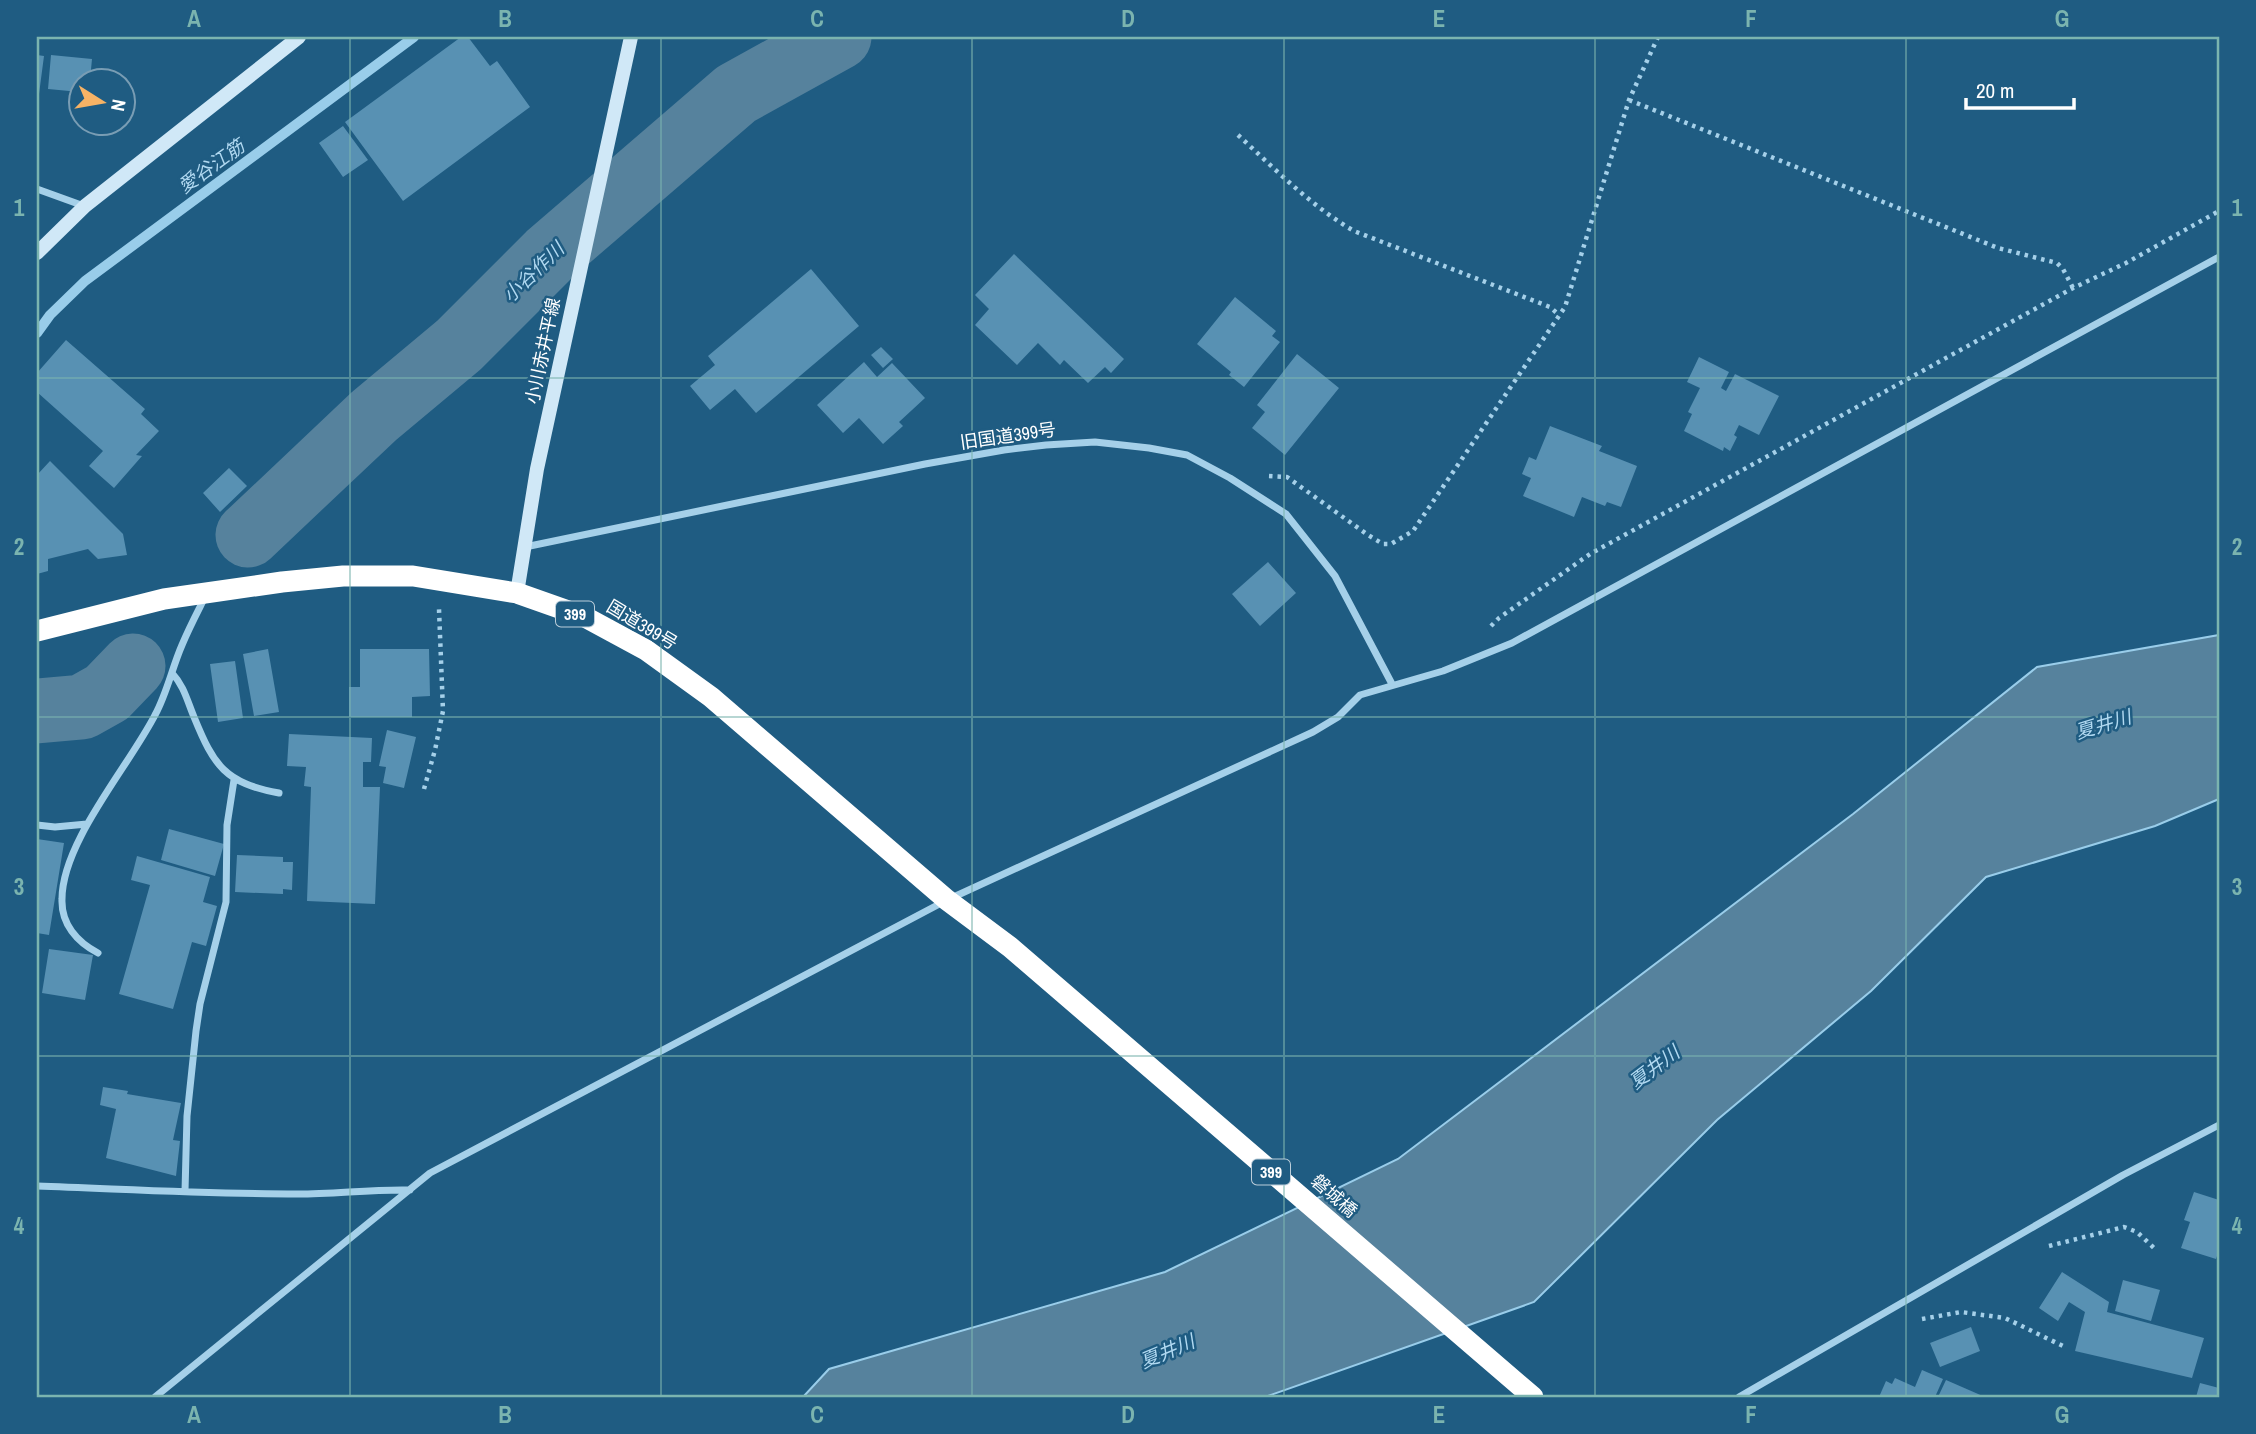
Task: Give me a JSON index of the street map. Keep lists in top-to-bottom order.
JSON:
{
  "streets": {
    "highway": ["399", "国道399号", "磐城橋"],
    "main road": ["小川赤井平線"],
    "street": ["旧国道399号"]
  },
  "crossings": [
    ["小川赤井平線", "旧国道399号"],
    ["小川赤井平線", "国道399号"],
    ["国道399号", "磐城橋"]
  ],
  "water": ["愛谷江筋", "小谷作川", "夏井川"],
  "scale_bar": "20 m",
  "north": "right",
  "grid": {
    "columns": [
      "A",
      "B",
      "C",
      "D",
      "E",
      "F",
      "G"
    ],
    "rows": [
      "1",
      "2",
      "3",
      "4"
    ]
  }
}
